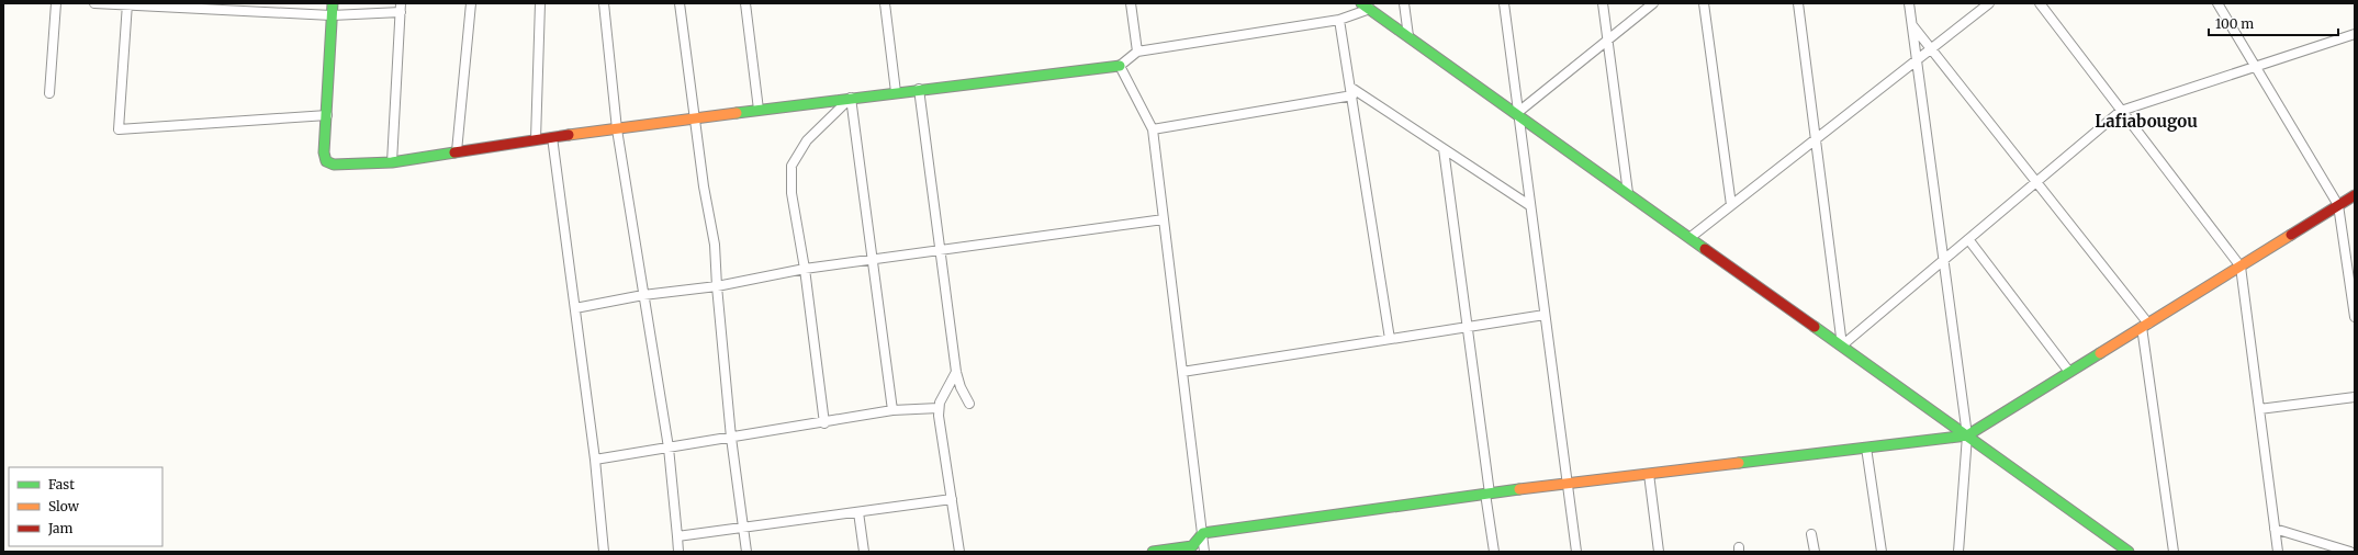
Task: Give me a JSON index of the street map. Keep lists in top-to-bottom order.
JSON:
{
  "districts": ["Lafiabougou"],
  "legend": ["Fast", "Slow", "Jam"],
  "scale_bar": "100 m"
}
